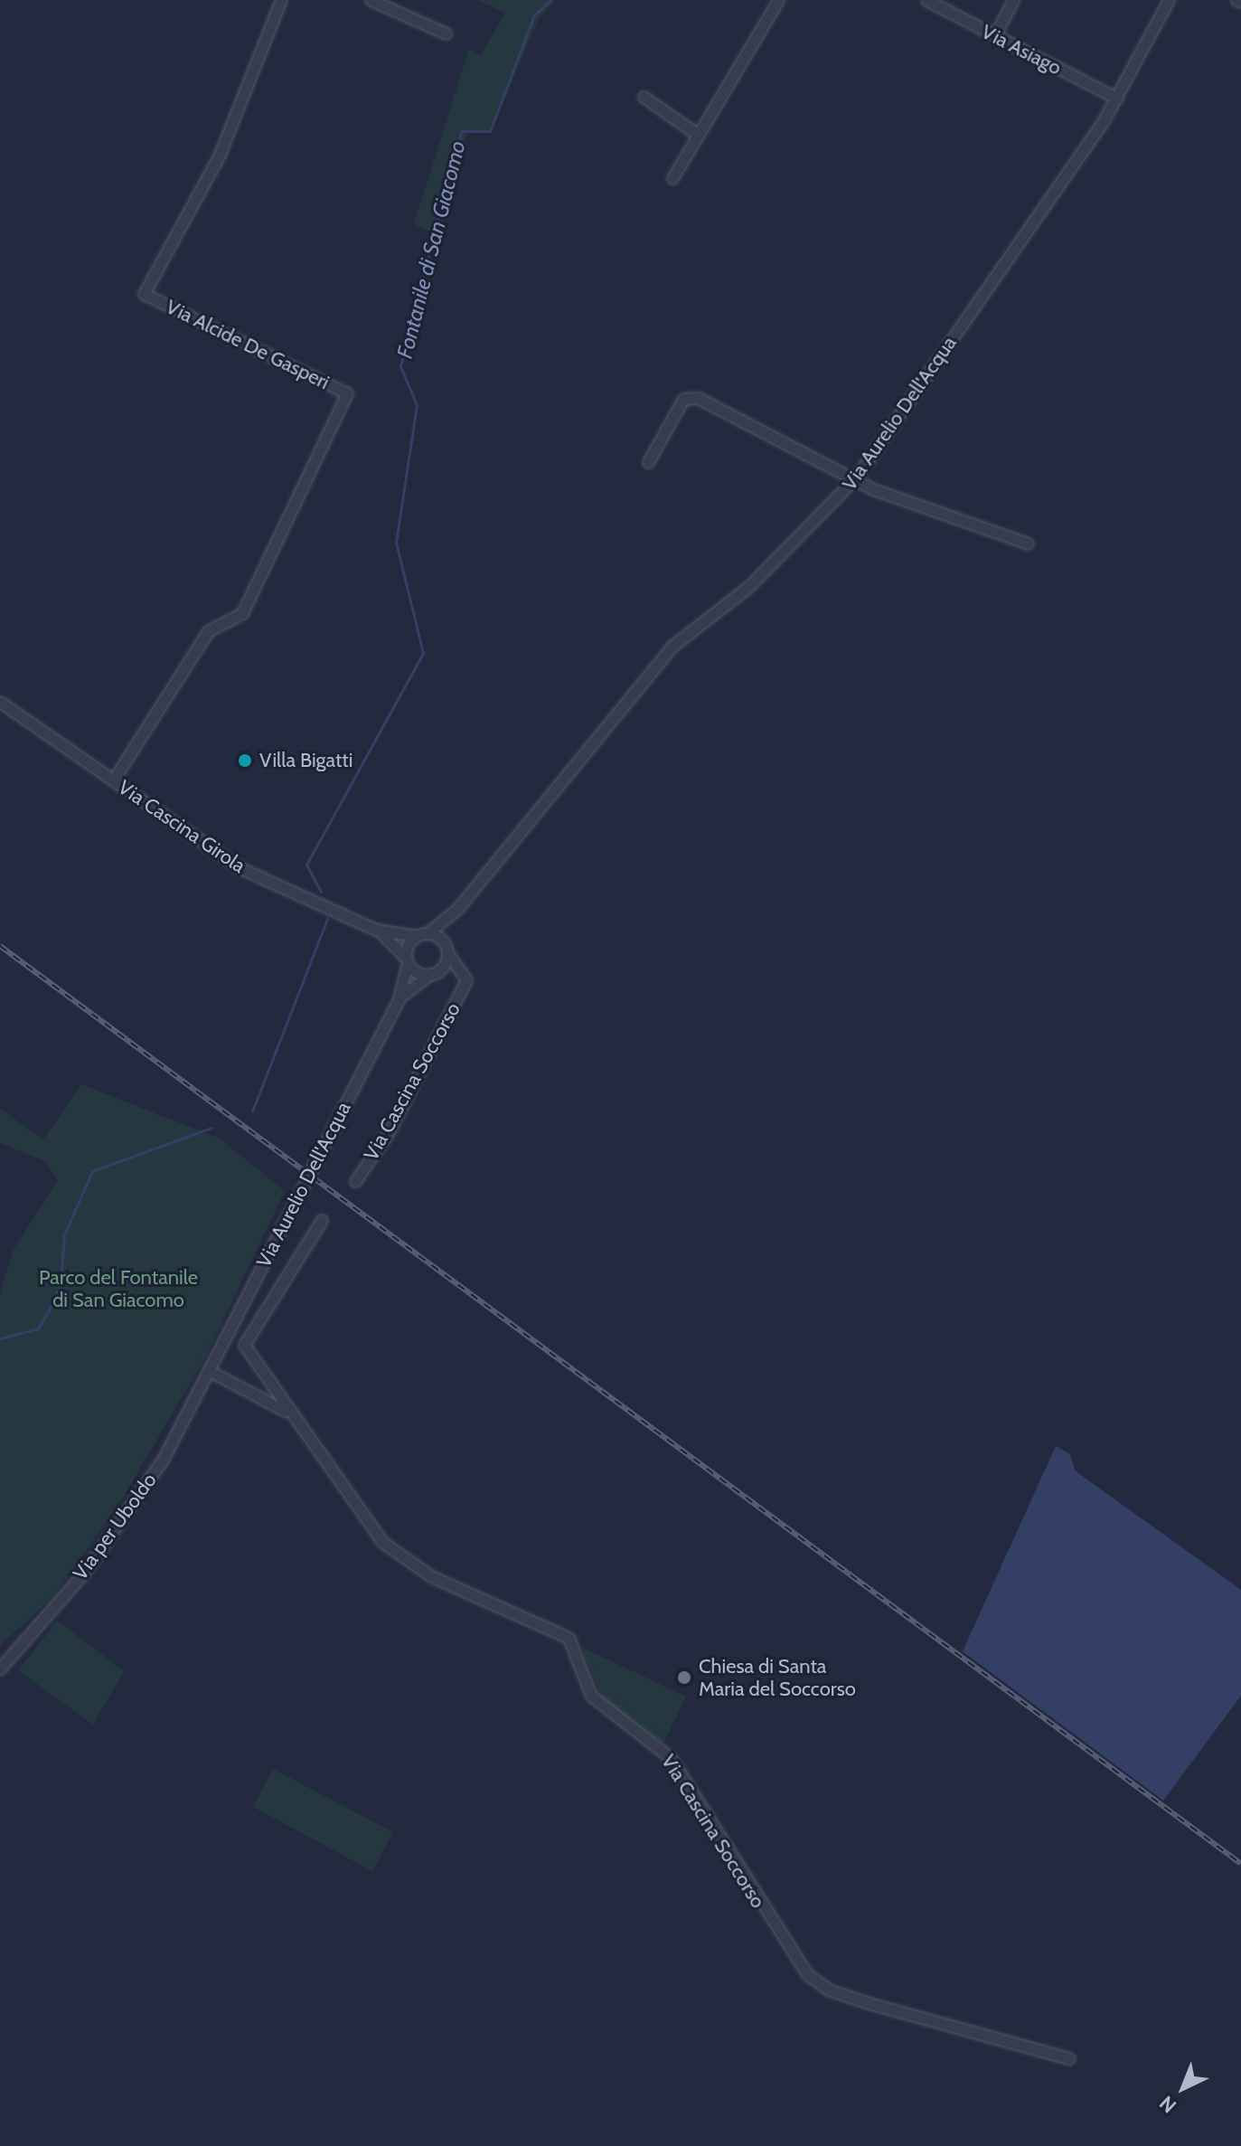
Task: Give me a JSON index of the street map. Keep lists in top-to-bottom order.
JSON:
{
  "streets": {
    "street": [
      "Via Asiago",
      "Via Alcide De Gasperi",
      "Via Aurelio Dell'Acqua",
      "Via Cascina Girola",
      "Via Cascina Soccorso",
      "Via per Uboldo"
    ]
  },
  "crossings": [
    ["Via Asiago", "Via Aurelio Dell'Acqua"],
    ["Via Alcide De Gasperi", "Via Cascina Girola"],
    ["Via Aurelio Dell'Acqua", "Via Cascina Girola"],
    ["Via Aurelio Dell'Acqua", "Via Cascina Soccorso"],
    ["Via Aurelio Dell'Acqua", "Via per Uboldo"],
    ["Via Cascina Girola", "Via Cascina Soccorso"],
    ["Via Cascina Soccorso", "Via per Uboldo"]
  ],
  "water": ["Fontanile di San Giacomo"],
  "parks": ["Parco del Fontanile di San Giacomo"],
  "places": ["Villa Bigatti", "Chiesa di Santa Maria del Soccorso"],
  "north": "bottom left"
}
